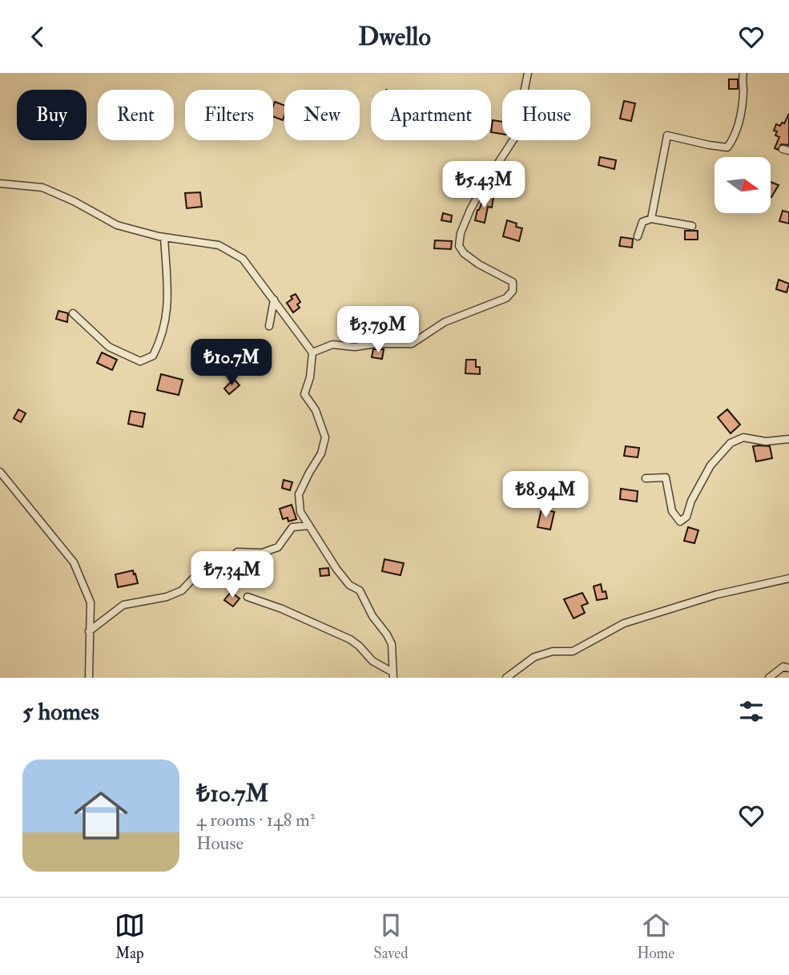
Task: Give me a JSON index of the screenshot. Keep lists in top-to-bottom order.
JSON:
{
  "north": "right",
  "page": {
    "header": "Dwello",
    "chip": [
      "Buy",
      "Rent",
      "Filters",
      "New",
      "Apartment",
      "House"
    ],
    "price": [
      "₺5.43M",
      "₺3.79M",
      "₺10.7M",
      "₺8.94M",
      "₺7.34M"
    ],
    "heading": "5 homes",
    "list": [
      {
        "name": "₺10.7M",
        "note": "4 rooms · 148 m² · House"
      }
    ],
    "tabs": ["Map", "Saved", "Home"]
  }
}
